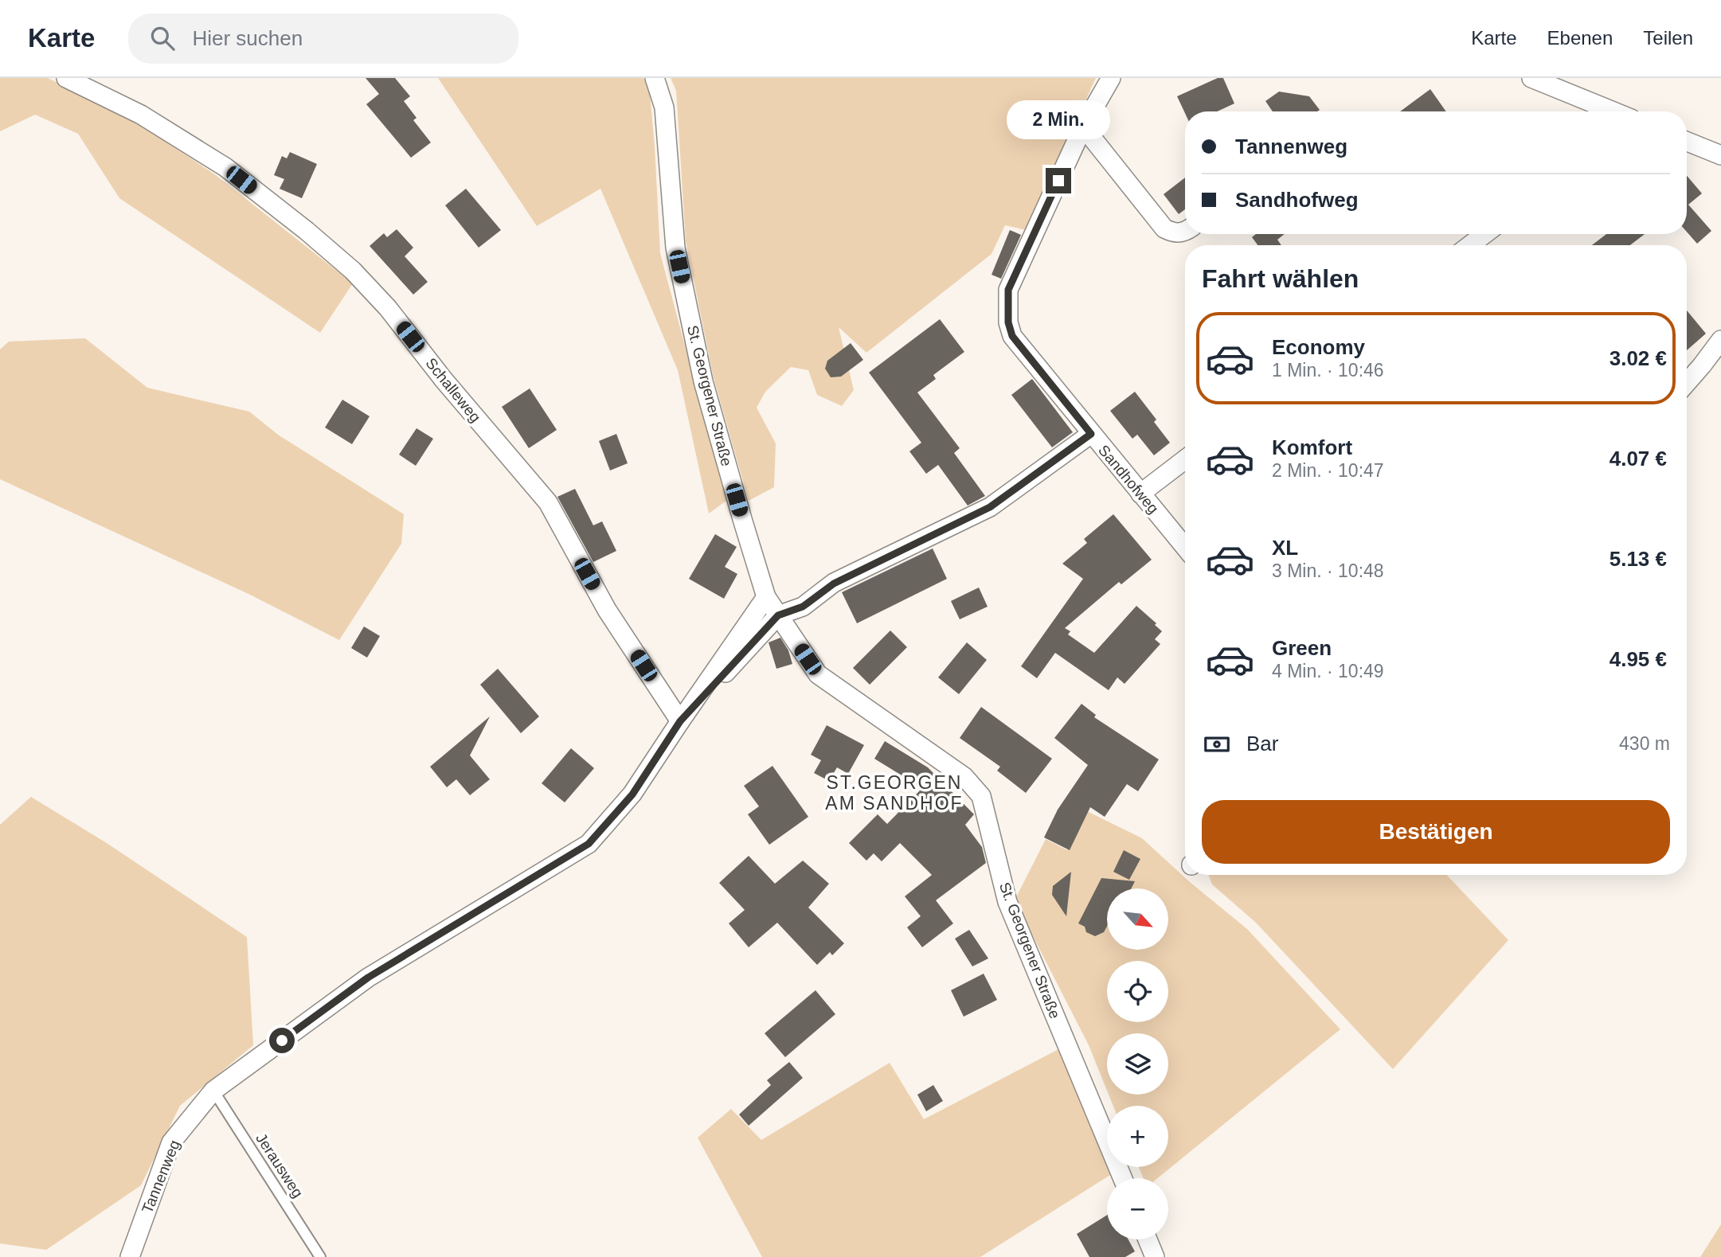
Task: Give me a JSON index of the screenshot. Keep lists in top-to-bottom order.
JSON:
{
  "streets": {
    "street": [
      "Schalleweg",
      "St. Georgener Straße",
      "Sandhofweg",
      "Tannenweg"
    ],
    "lane": ["Jerausweg"]
  },
  "crossings": [
    ["Schalleweg", "Tannenweg"],
    ["St. Georgener Straße", "Tannenweg"],
    ["Jerausweg", "Tannenweg"]
  ],
  "districts": ["ST.GEORGEN AM SANDHOF"],
  "north": "bottom right",
  "page": {
    "header": "Karte",
    "search": "Hier suchen",
    "nav": ["Karte", "Ebenen", "Teilen"],
    "bubble": "2 Min.",
    "banner": ["Tannenweg", "Sandhofweg"],
    "heading": "Fahrt wählen",
    "list": [
      {
        "name": "Economy",
        "note": "1 Min. · 10:46",
        "value": "3.02 €"
      },
      {
        "name": "Komfort",
        "note": "2 Min. · 10:47",
        "value": "4.07 €"
      },
      {
        "name": "XL",
        "note": "3 Min. · 10:48",
        "value": "5.13 €"
      },
      {
        "name": "Green",
        "note": "4 Min. · 10:49",
        "value": "4.95 €"
      }
    ],
    "pay": ["Bar", "430 m"],
    "buttons": "Bestätigen",
    "map_buttons": ["+", "−"]
  }
}
